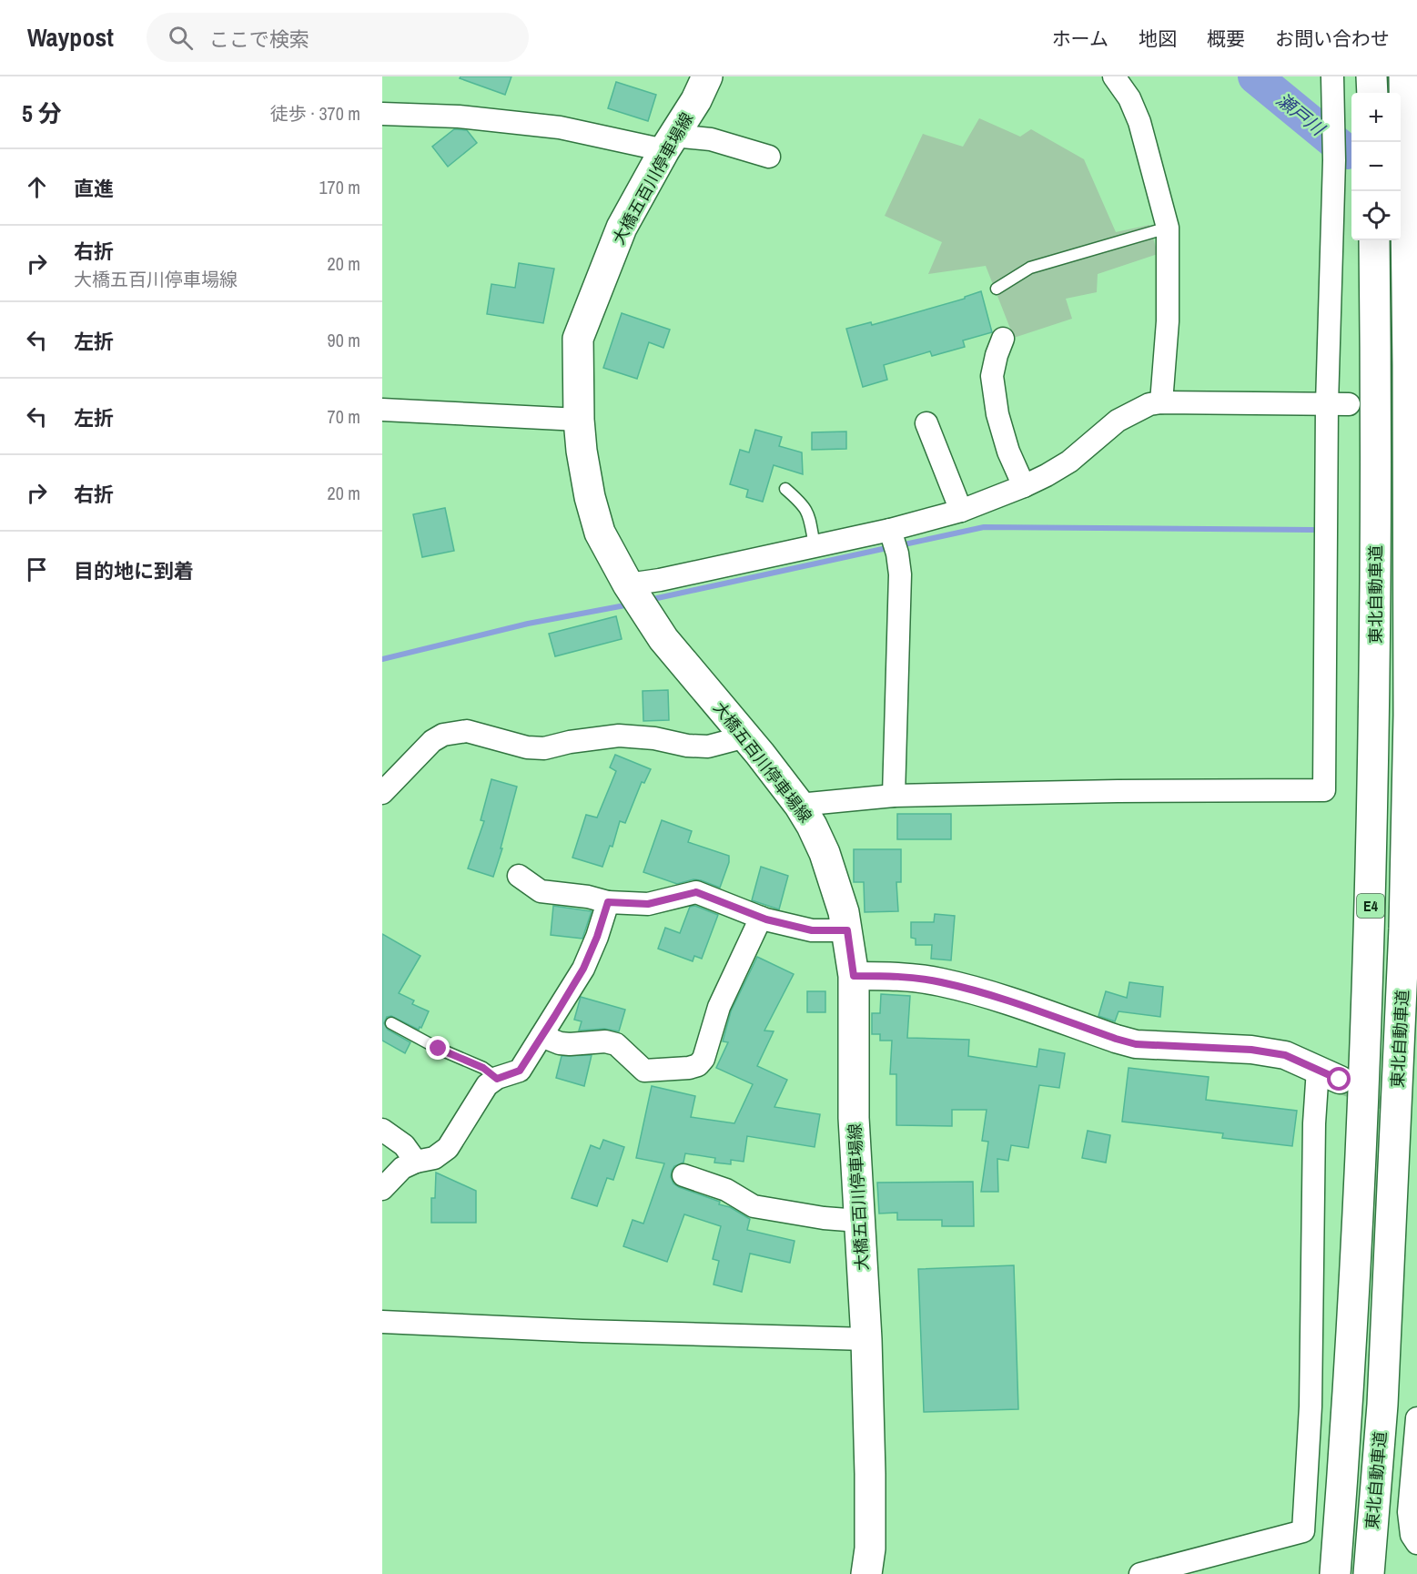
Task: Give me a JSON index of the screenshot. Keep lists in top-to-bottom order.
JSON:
{
  "streets": {
    "main road": ["大橋五百川停車場線", "東北自動車道", "E4"]
  },
  "water": ["瀬戸川"],
  "page": {
    "header": "Waypost",
    "search": "ここで検索",
    "nav": [
      "ホーム",
      "地図",
      "概要",
      "お問い合わせ"
    ],
    "heading": ["5 分", "徒歩 · 370 m"],
    "map_buttons": ["+", "−"],
    "list": [
      ["直進", "170 m"],
      ["右折", "大橋五百川停車場線", "20 m"],
      ["左折", "90 m"],
      ["左折", "70 m"],
      ["右折", "20 m"],
      "目的地に到着"
    ]
  }
}
